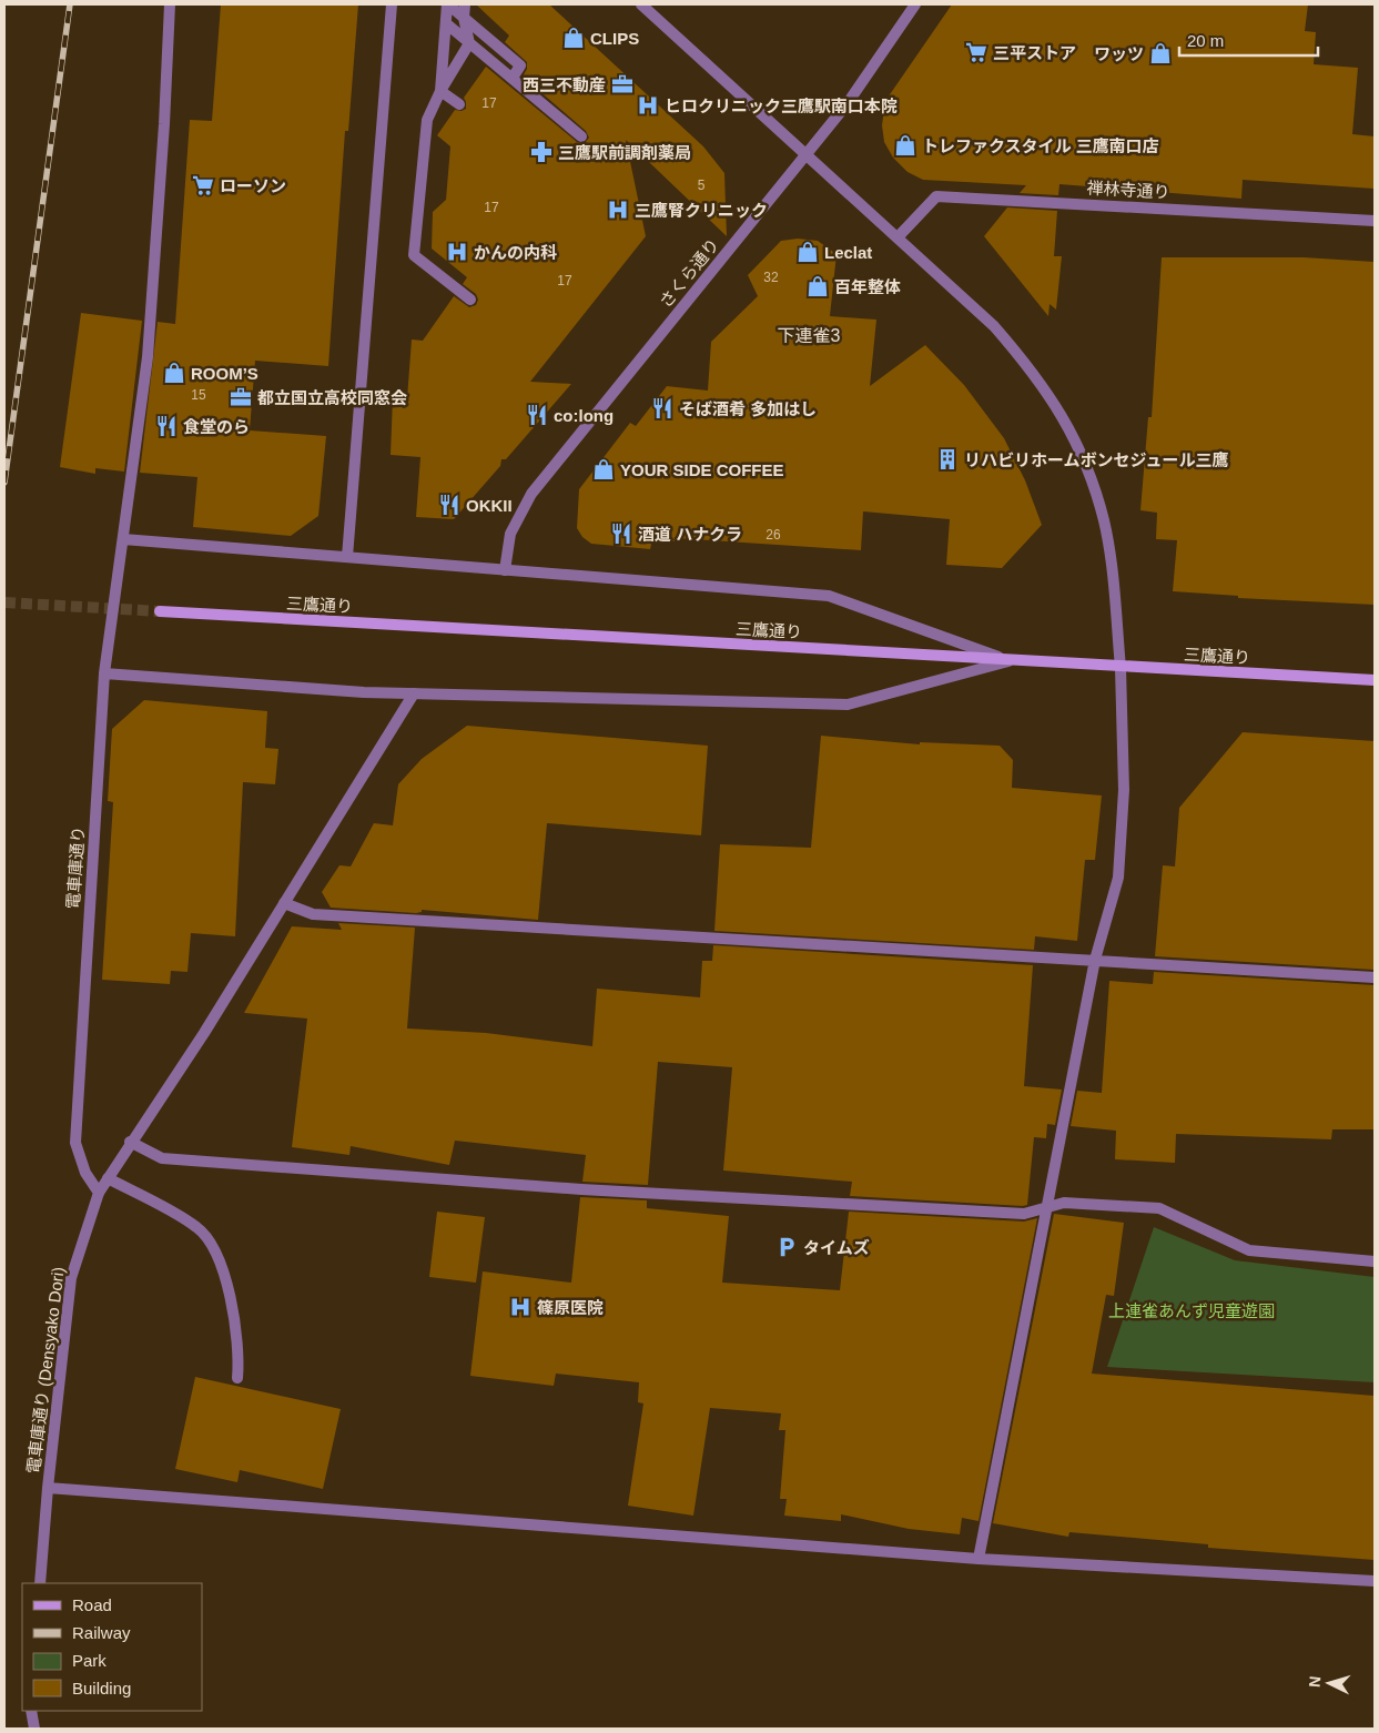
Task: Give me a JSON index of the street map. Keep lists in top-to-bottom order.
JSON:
{
  "streets": {
    "main road": ["三鷹通り"],
    "street": [
      "禅林寺通り",
      "さくら通り",
      "電車庫通り",
      "電車庫通り (Densyako Dori)"
    ]
  },
  "crossings": [
    ["電車庫通り", "電車庫通り (Densyako Dori)"]
  ],
  "districts": ["下連雀3"],
  "parks": ["上連雀あんず児童遊園"],
  "places": {
    "shop": [
      "CLIPS",
      "ワッツ",
      "トレファクスタイル 三鷹南口店",
      "Leclat",
      "百年整体",
      "ROOM’S",
      "YOUR SIDE COFFEE"
    ],
    "supermarket": ["三平ストア", "ローソン"],
    "office": ["西三不動産", "都立国立高校同窓会"],
    "hospital": [
      "ヒロクリニック三鷹駅南口本院",
      "三鷹腎クリニック",
      "かんの内科",
      "篠原医院"
    ],
    "pharmacy": ["三鷹駅前調剤薬局"],
    "restaurant": [
      "そば酒肴 多加はし",
      "co:long",
      "食堂のら",
      "OKKII",
      "酒道 ハナクラ"
    ],
    "building": ["リハビリホームボンセジュール三鷹"],
    "parking": ["タイムズ"]
  },
  "house_numbers": [
    "17",
    "5",
    "17",
    "32",
    "17",
    "15",
    "26"
  ],
  "legend": [
    "Road",
    "Railway",
    "Park",
    "Building"
  ],
  "scale_bar": "20 m",
  "north": "left"
}
